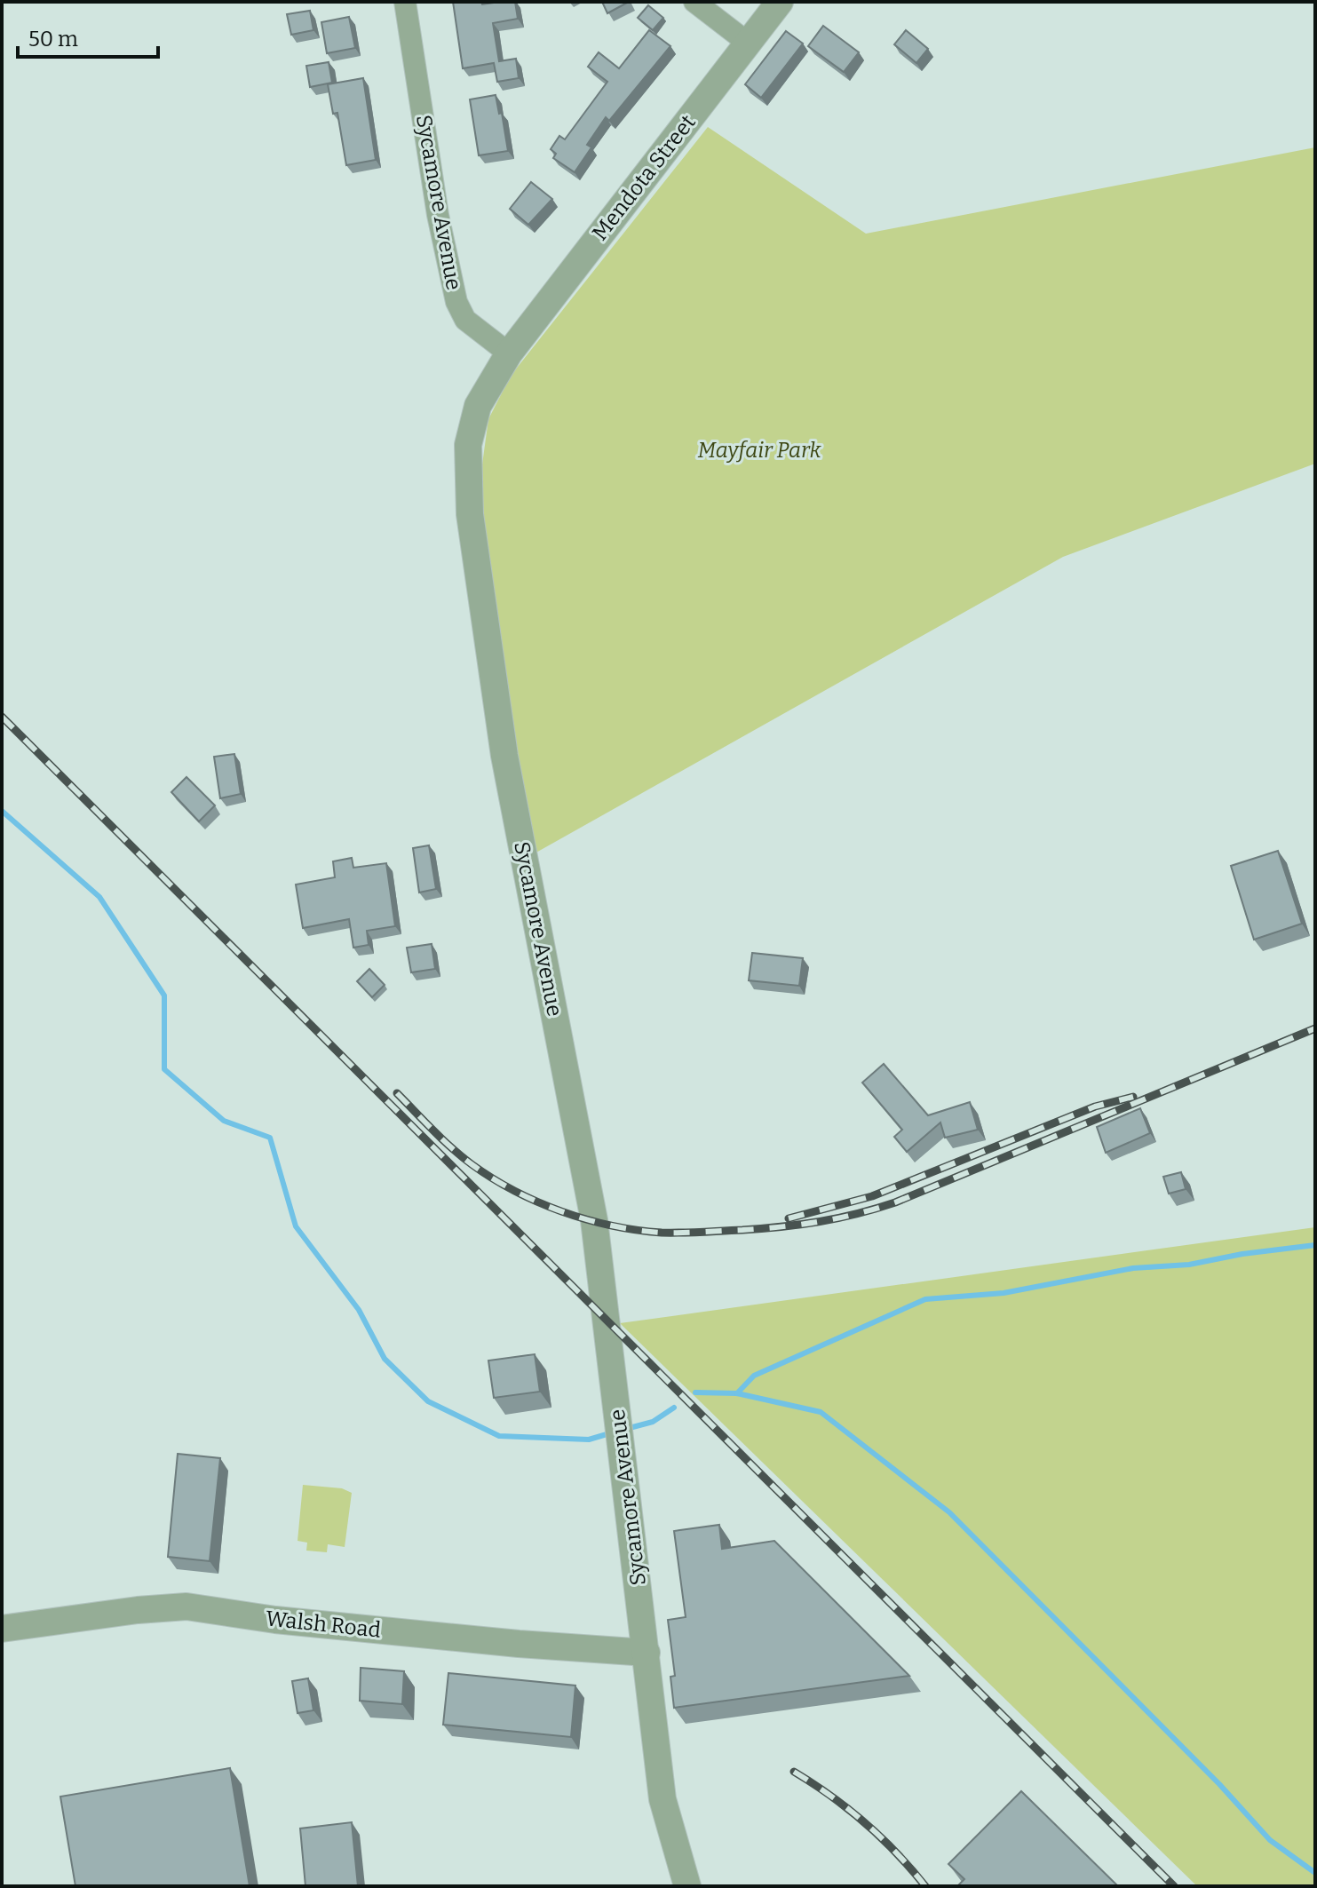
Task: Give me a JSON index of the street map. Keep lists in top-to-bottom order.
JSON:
{
  "streets": {
    "street": ["Mendota Street", "Sycamore Avenue", "Walsh Road"]
  },
  "crossings": [
    ["Mendota Street", "Sycamore Avenue"],
    ["Sycamore Avenue", "Walsh Road"]
  ],
  "parks": ["Mayfair Park"],
  "scale_bar": "50 m"
}
